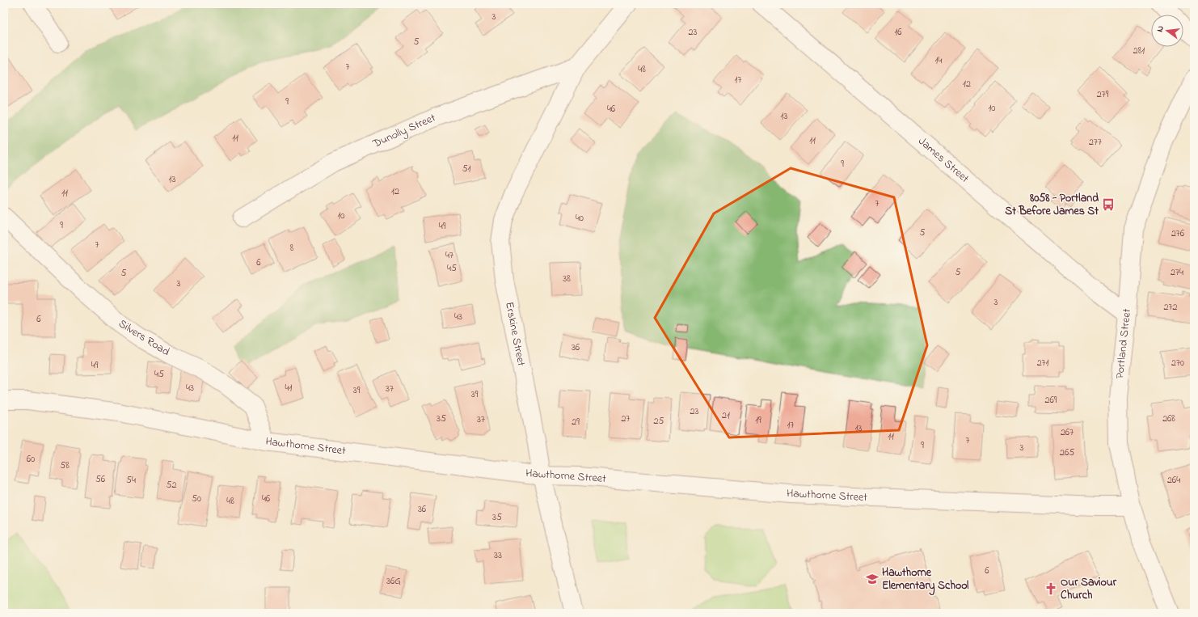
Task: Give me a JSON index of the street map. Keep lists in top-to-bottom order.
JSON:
{
  "streets": {
    "street": [
      "Dunolly Street",
      "James Street",
      "Erskine Street",
      "Silvers Road",
      "Portland Street",
      "Hawthorne Street"
    ]
  },
  "crossings": [
    ["Dunolly Street", "Erskine Street"],
    ["James Street", "Portland Street"],
    ["Erskine Street", "Hawthorne Street"],
    ["Silvers Road", "Hawthorne Street"],
    ["Portland Street", "Hawthorne Street"]
  ],
  "places": {
    "bus stop": ["8058 - Portland St Before James St"],
    "school or university": ["Hawthorne Elementary School"],
    "church": ["Our Saviour Church"]
  },
  "house_numbers": [
    "3",
    "23",
    "16",
    "5",
    "281",
    "14",
    "7",
    "48",
    "17",
    "12",
    "279",
    "9",
    "10",
    "46",
    "13",
    "11",
    "11",
    "277",
    "9",
    "51",
    "13",
    "12",
    "11",
    "7",
    "10",
    "40",
    "9",
    "49",
    "5",
    "276",
    "7",
    "8",
    "47",
    "6",
    "45",
    "5",
    "274",
    "5",
    "38",
    "3",
    "3",
    "272",
    "43",
    "6",
    "36",
    "271",
    "270",
    "49",
    "45",
    "43",
    "41",
    "37",
    "39",
    "39",
    "269",
    "23",
    "21",
    "35",
    "27",
    "268",
    "37",
    "19",
    "25",
    "29",
    "17",
    "13",
    "267",
    "11",
    "7",
    "9",
    "3",
    "265",
    "60",
    "58",
    "56",
    "54",
    "264",
    "52",
    "50",
    "46",
    "48",
    "36",
    "35",
    "33",
    "6",
    "36G"
  ],
  "north": "left"
}
